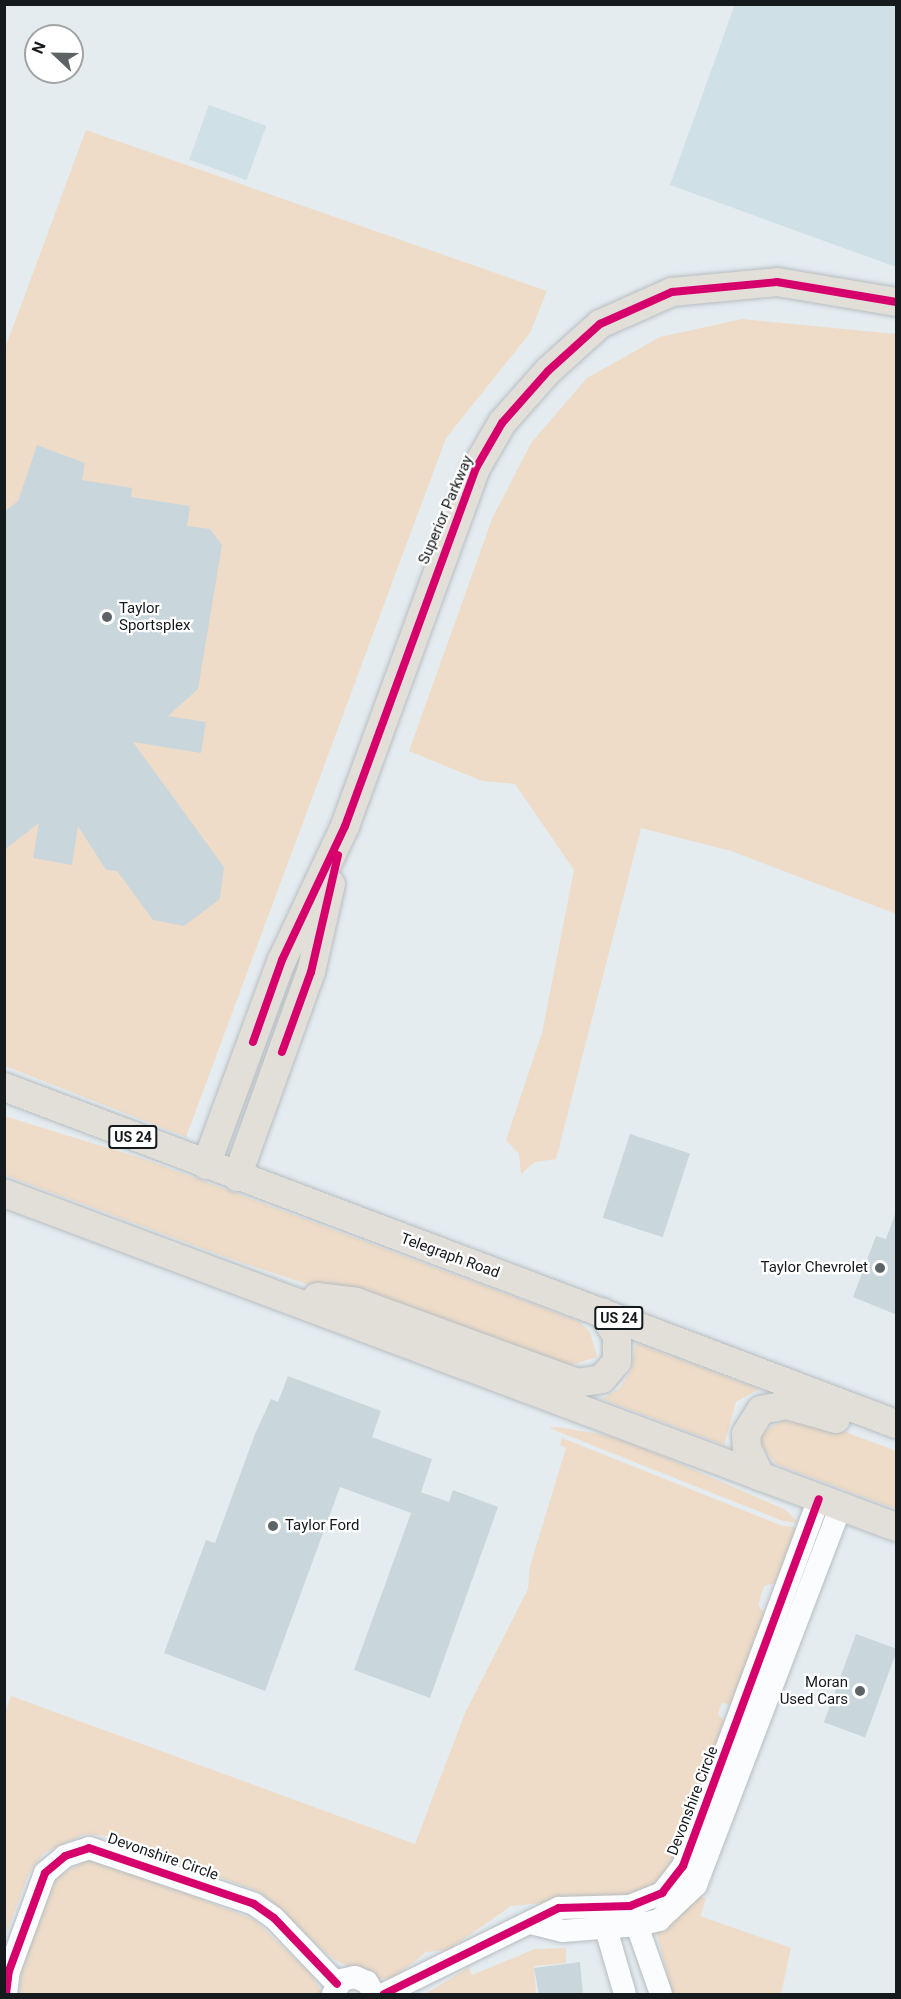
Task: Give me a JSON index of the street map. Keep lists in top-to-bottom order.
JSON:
{
  "streets": {
    "main road": ["Superior Parkway", "US 24", "Telegraph Road"],
    "street": ["Devonshire Circle"]
  },
  "crossings": [
    ["Superior Parkway", "Telegraph Road"]
  ],
  "places": [
    "Taylor Sportsplex",
    "Taylor Chevrolet",
    "Taylor Ford",
    "Moran Used Cars"
  ],
  "north": "left"
}
